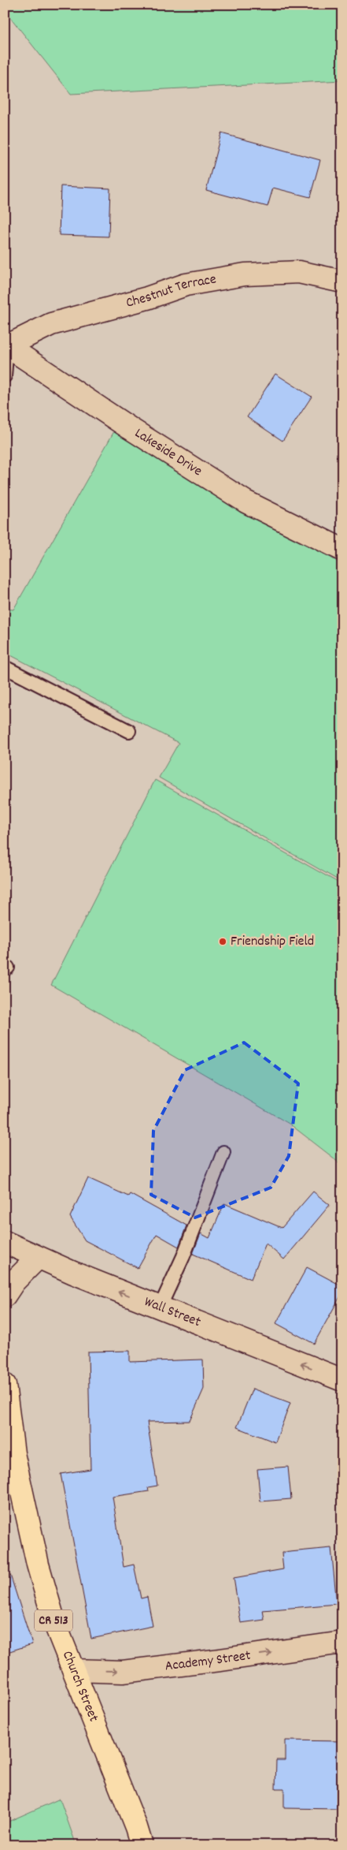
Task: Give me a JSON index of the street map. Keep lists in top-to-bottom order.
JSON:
{
  "streets": {
    "main road": ["CR 513", "Church Street"],
    "street": [
      "Chestnut Terrace",
      "Lakeside Drive",
      "Wall Street",
      "Academy Street"
    ]
  },
  "crossings": [
    ["Chestnut Terrace", "Lakeside Drive"],
    ["Academy Street", "Church Street"]
  ],
  "one_way": ["Wall Street", "Academy Street"],
  "places": ["Friendship Field"]
}
